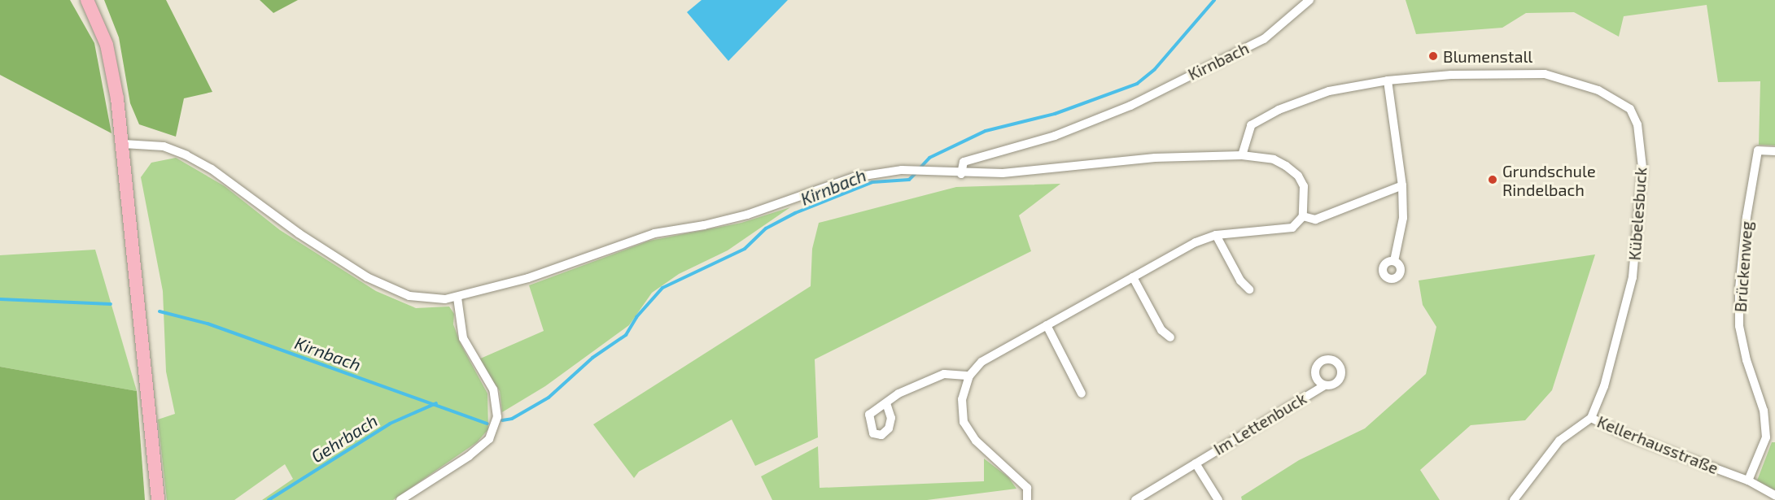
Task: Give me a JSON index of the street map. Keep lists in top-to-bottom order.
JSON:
{
  "streets": {
    "street": [
      "Kirnbach",
      "Kübelesbuck",
      "Brückenweg",
      "Im Lettenbuck",
      "Kellerhausstraße"
    ]
  },
  "crossings": [
    ["Kübelesbuck", "Kellerhausstraße"],
    ["Brückenweg", "Kellerhausstraße"]
  ],
  "water": ["Kirnbach", "Gehrbach"],
  "places": ["Blumenstall", "Grundschule Rindelbach"]
}
